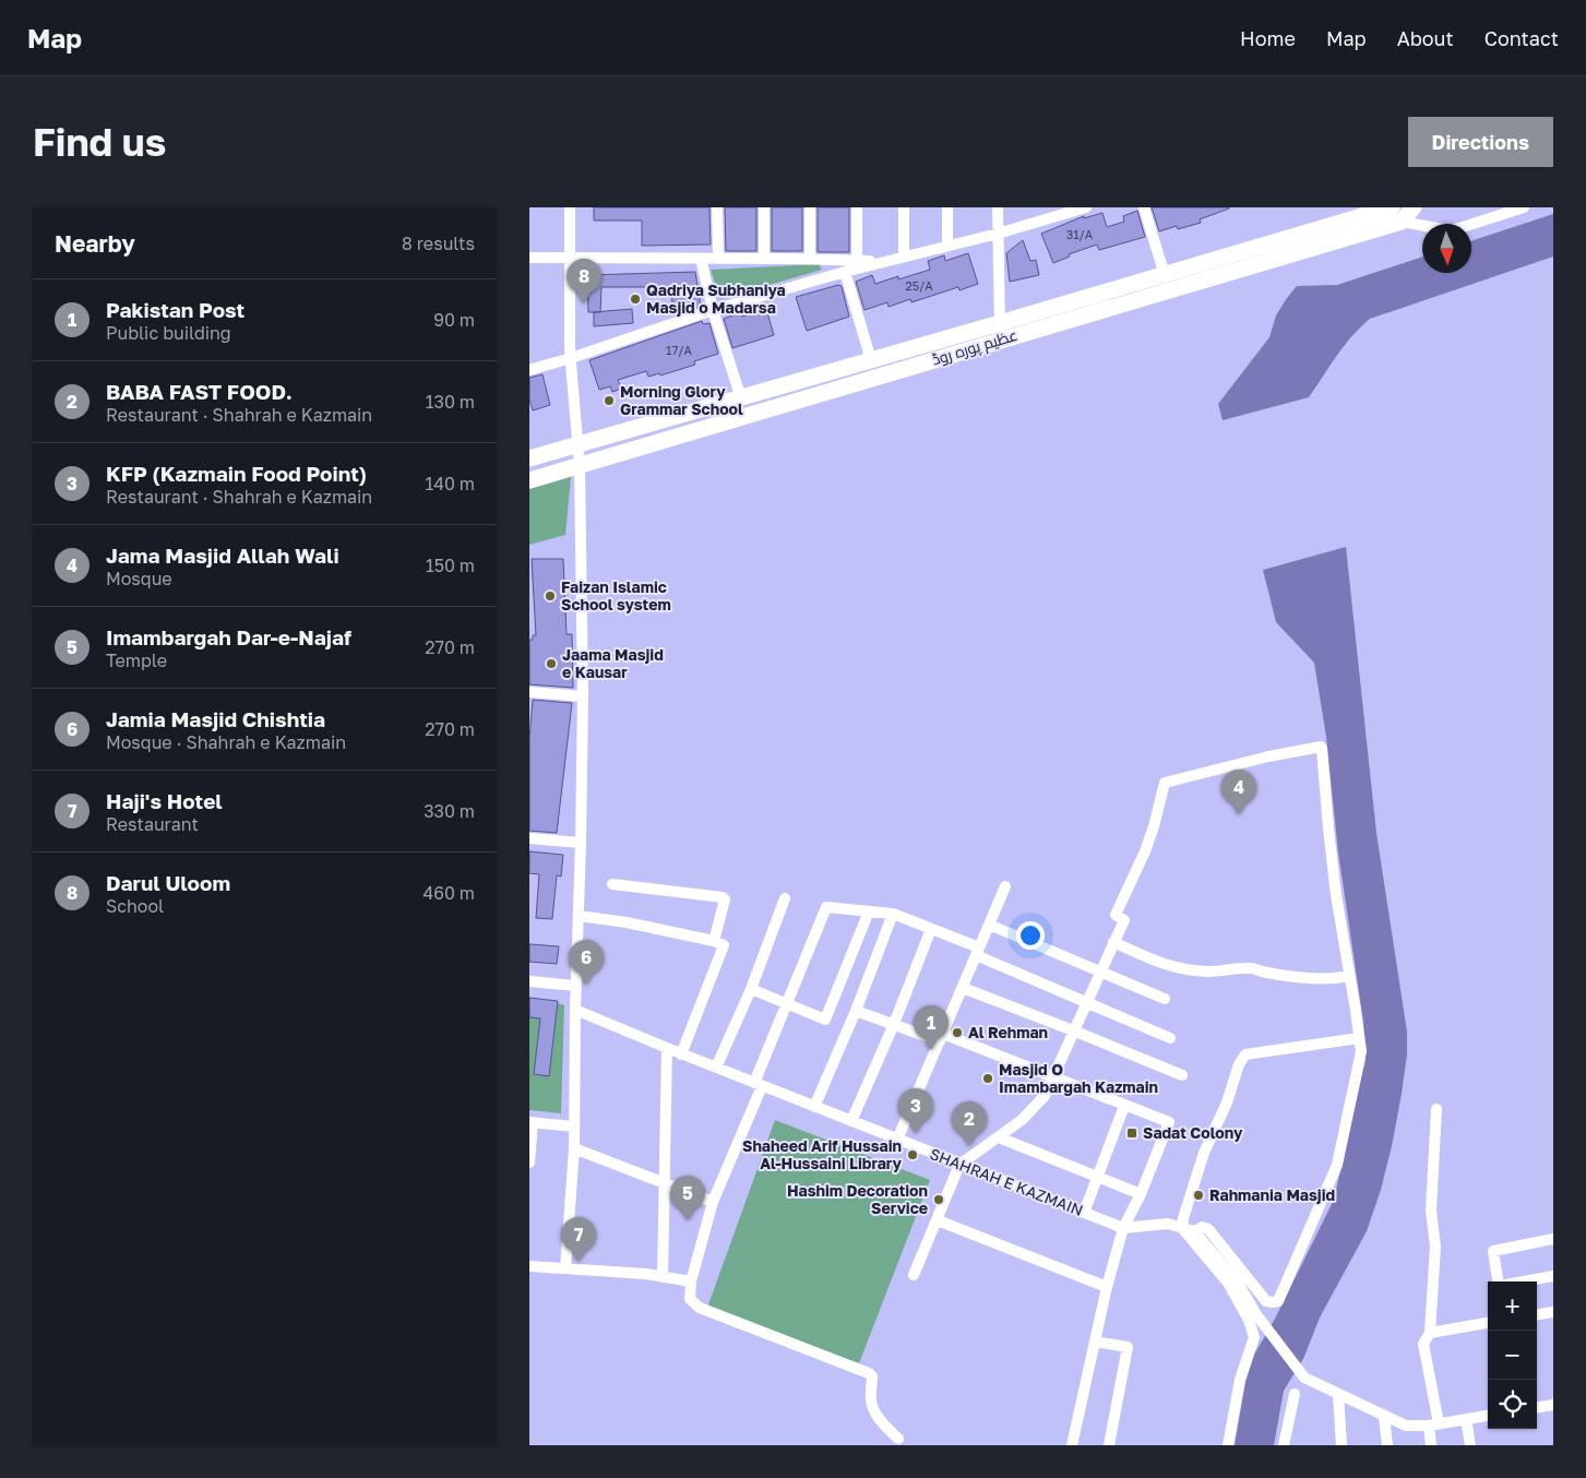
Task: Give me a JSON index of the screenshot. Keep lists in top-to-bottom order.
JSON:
{
  "streets": {
    "main road": ["عظیم پورہ روڈ"],
    "street": ["SHAHRAH E KAZMAIN"]
  },
  "places": {
    "other": [
      "Qadriya Subhaniya Masjid o Madarsa",
      "Morning Glory Grammar School",
      "Faizan Islamic School system",
      "Jaama Masjid e Kausar",
      "Al Rehman",
      "Masjid O Imambargah Kazmain",
      "Shaheed Arif Hussain Al-Hussaini Library",
      "Rahmania Masjid",
      "Hashim Decoration Service"
    ],
    "transit": ["Sadat Colony"]
  },
  "house_numbers": ["31/A", "25/A", "17/A"],
  "north": "bottom",
  "page": {
    "header": "Map",
    "nav": [
      "Home",
      "Map",
      "About",
      "Contact"
    ],
    "buttons": "Directions",
    "title": "Find us",
    "heading": ["Nearby", "8 results"],
    "pins": [
      "8",
      "4",
      "6",
      "1",
      "3",
      "2",
      "5",
      "7"
    ],
    "list": [
      {
        "mark": "1",
        "name": "Pakistan Post",
        "note": "Public building",
        "value": "90 m"
      },
      {
        "mark": "2",
        "name": "BABA FAST FOOD.",
        "note": "Restaurant · Shahrah e Kazmain",
        "value": "130 m"
      },
      {
        "mark": "3",
        "name": "KFP (Kazmain Food Point)",
        "note": "Restaurant · Shahrah e Kazmain",
        "value": "140 m"
      },
      {
        "mark": "4",
        "name": "Jama Masjid Allah Wali",
        "note": "Mosque",
        "value": "150 m"
      },
      {
        "mark": "5",
        "name": "Imambargah Dar-e-Najaf",
        "note": "Temple",
        "value": "270 m"
      },
      {
        "mark": "6",
        "name": "Jamia Masjid Chishtia",
        "note": "Mosque · Shahrah e Kazmain",
        "value": "270 m"
      },
      {
        "mark": "7",
        "name": "Haji's Hotel",
        "note": "Restaurant",
        "value": "330 m"
      },
      {
        "mark": "8",
        "name": "Darul Uloom",
        "note": "School",
        "value": "460 m"
      }
    ],
    "map_buttons": ["+", "−"]
  }
}
